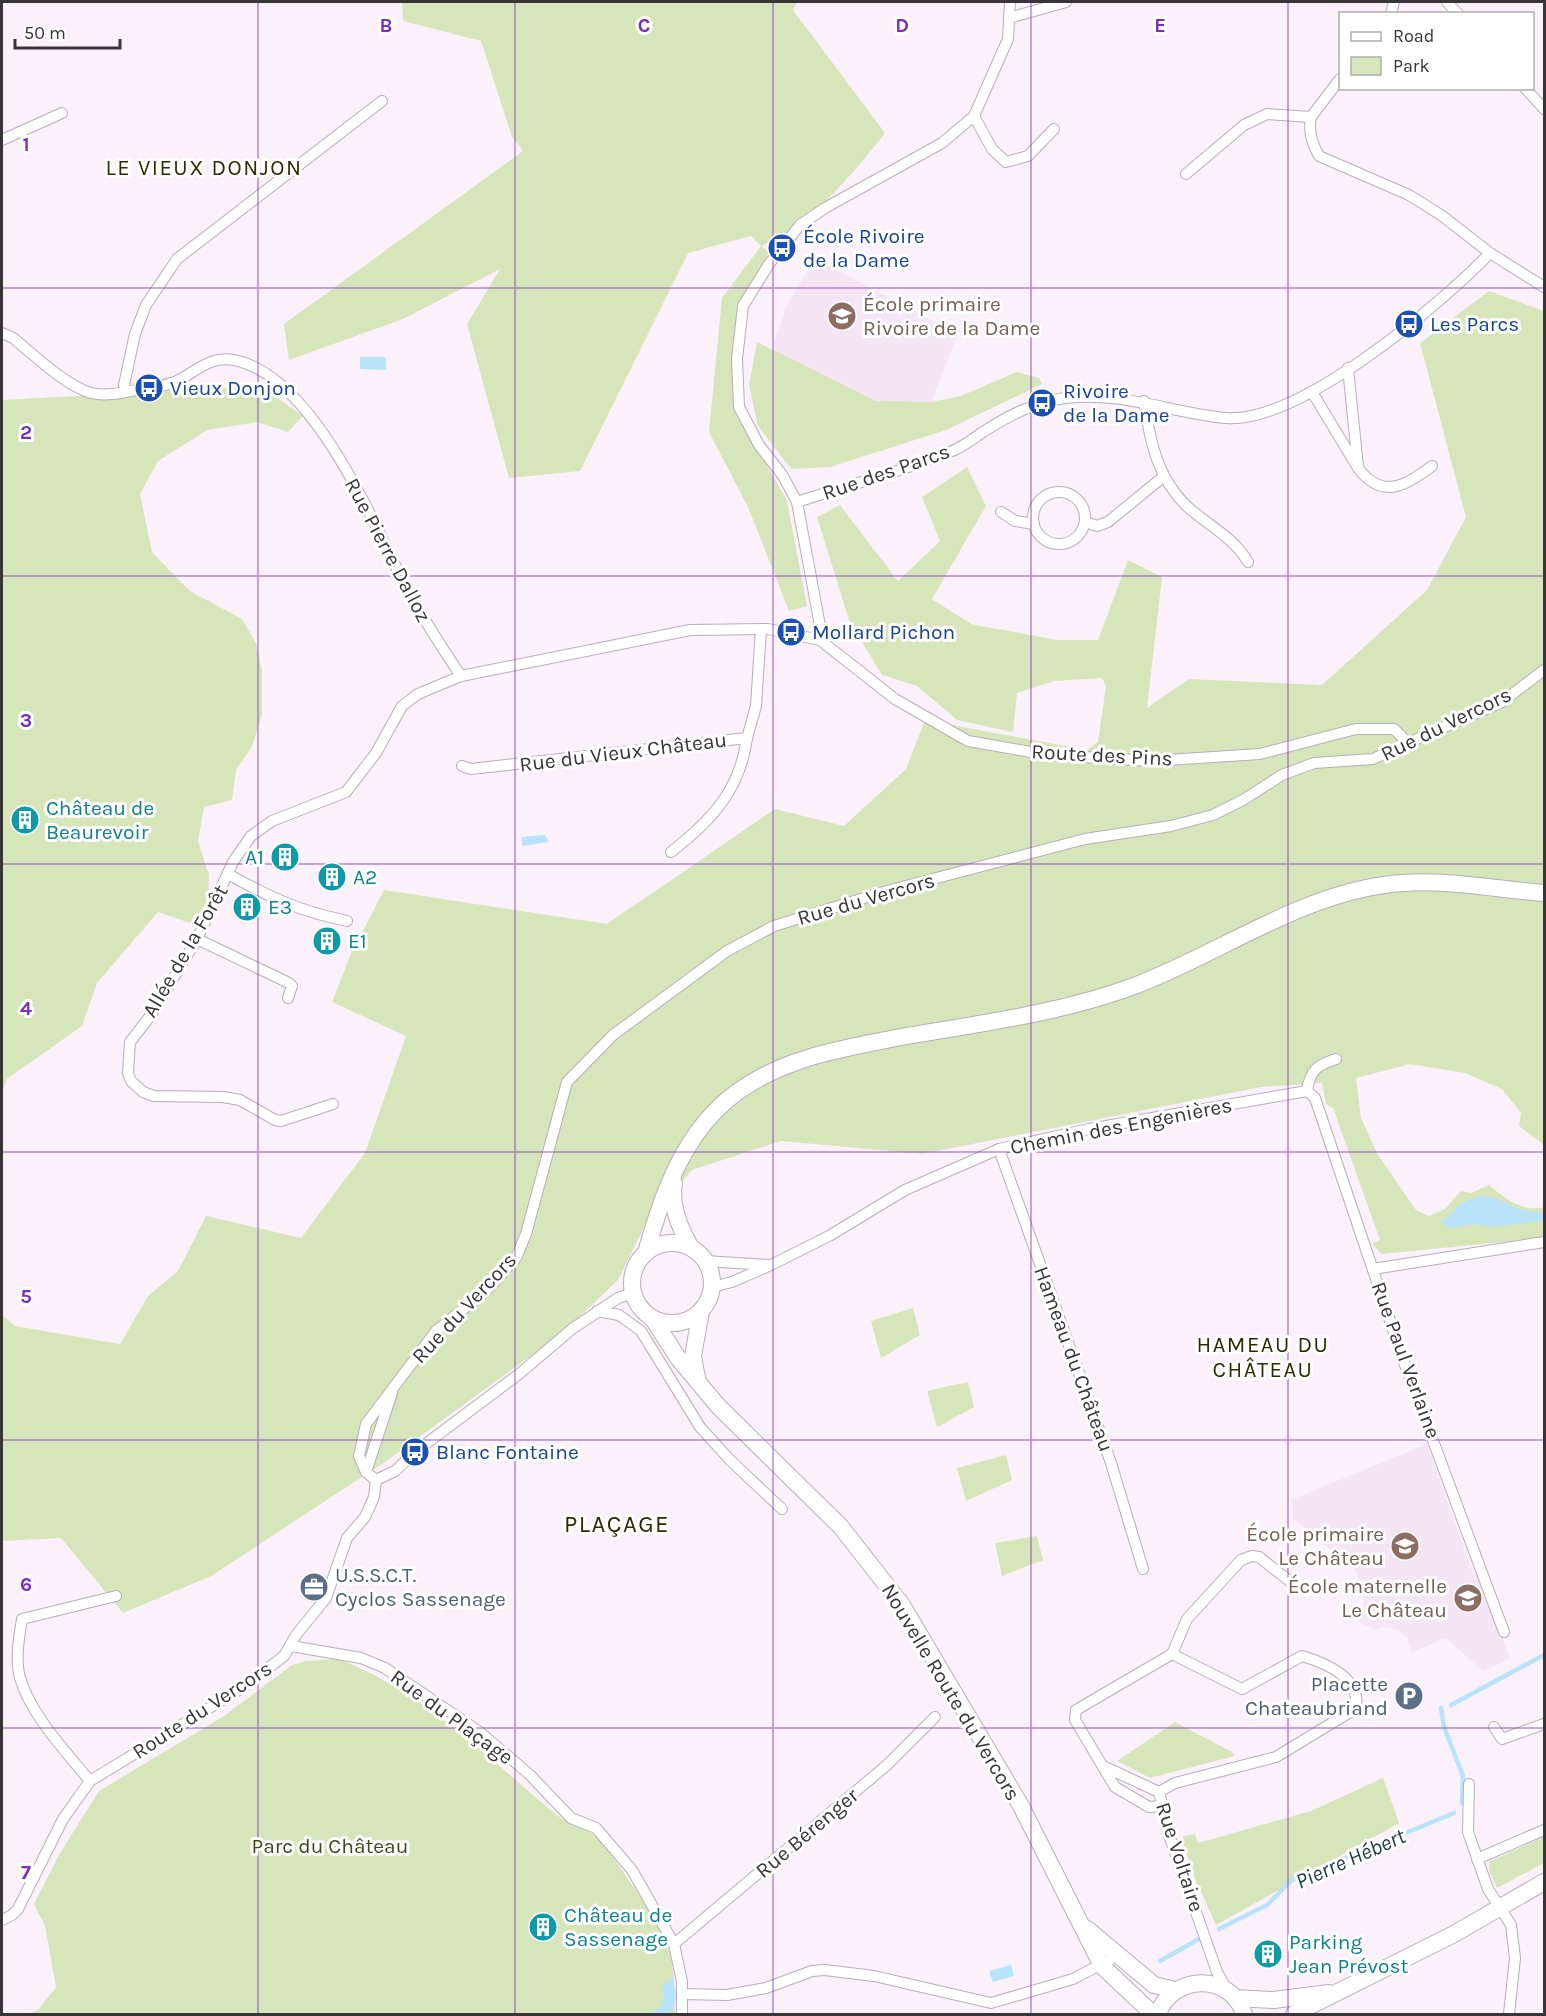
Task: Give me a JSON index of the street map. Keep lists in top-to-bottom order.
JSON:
{
  "streets": {
    "main road": ["Nouvelle Route du Vercors"],
    "street": [
      "Rue des Parcs",
      "Rue Pierre Dalloz",
      "Rue du Vercors",
      "Rue du Vieux Château",
      "Route des Pins",
      "Allée de la Forêt",
      "Chemin des Engenières",
      "Hameau du Château",
      "Rue Paul Verlaine",
      "Route du Vercors",
      "Rue du Plaçage",
      "Rue Bérenger",
      "Rue Voltaire"
    ]
  },
  "crossings": [
    ["Rue Pierre Dalloz", "Allée de la Forêt"],
    ["Rue du Vercors", "Route des Pins"],
    ["Chemin des Engenières", "Hameau du Château"],
    ["Chemin des Engenières", "Rue Paul Verlaine"],
    ["Chemin des Engenières", "Nouvelle Route du Vercors"],
    ["Route du Vercors", "Rue du Plaçage"],
    ["Rue du Plaçage", "Rue Bérenger"]
  ],
  "districts": ["LE VIEUX DONJON", "HAMEAU DU CHÂTEAU", "PLAÇAGE"],
  "water": ["Pierre Hébert"],
  "parks": ["Parc du Château"],
  "places": {
    "bus stop": [
      "École Rivoire de la Dame",
      "Les Parcs",
      "Vieux Donjon",
      "Rivoire de la Dame",
      "Mollard Pichon",
      "Blanc Fontaine"
    ],
    "school or university": ["École primaire Rivoire de la Dame", "École primaire Le Château", "École maternelle Le Château"],
    "building": [
      "Château de Beaurevoir",
      "A1",
      "A2",
      "E3",
      "E1",
      "Château de Sassenage",
      "Parking Jean Prévost"
    ],
    "office": ["U.S.S.C.T. Cyclos Sassenage"],
    "parking": ["Placette Chateaubriand"]
  },
  "legend": ["Road", "Park"],
  "scale_bar": "50 m",
  "grid": {
    "columns": [
      "B",
      "C",
      "D",
      "E"
    ],
    "rows": [
      "1",
      "2",
      "3",
      "4",
      "5",
      "6",
      "7"
    ]
  }
}
